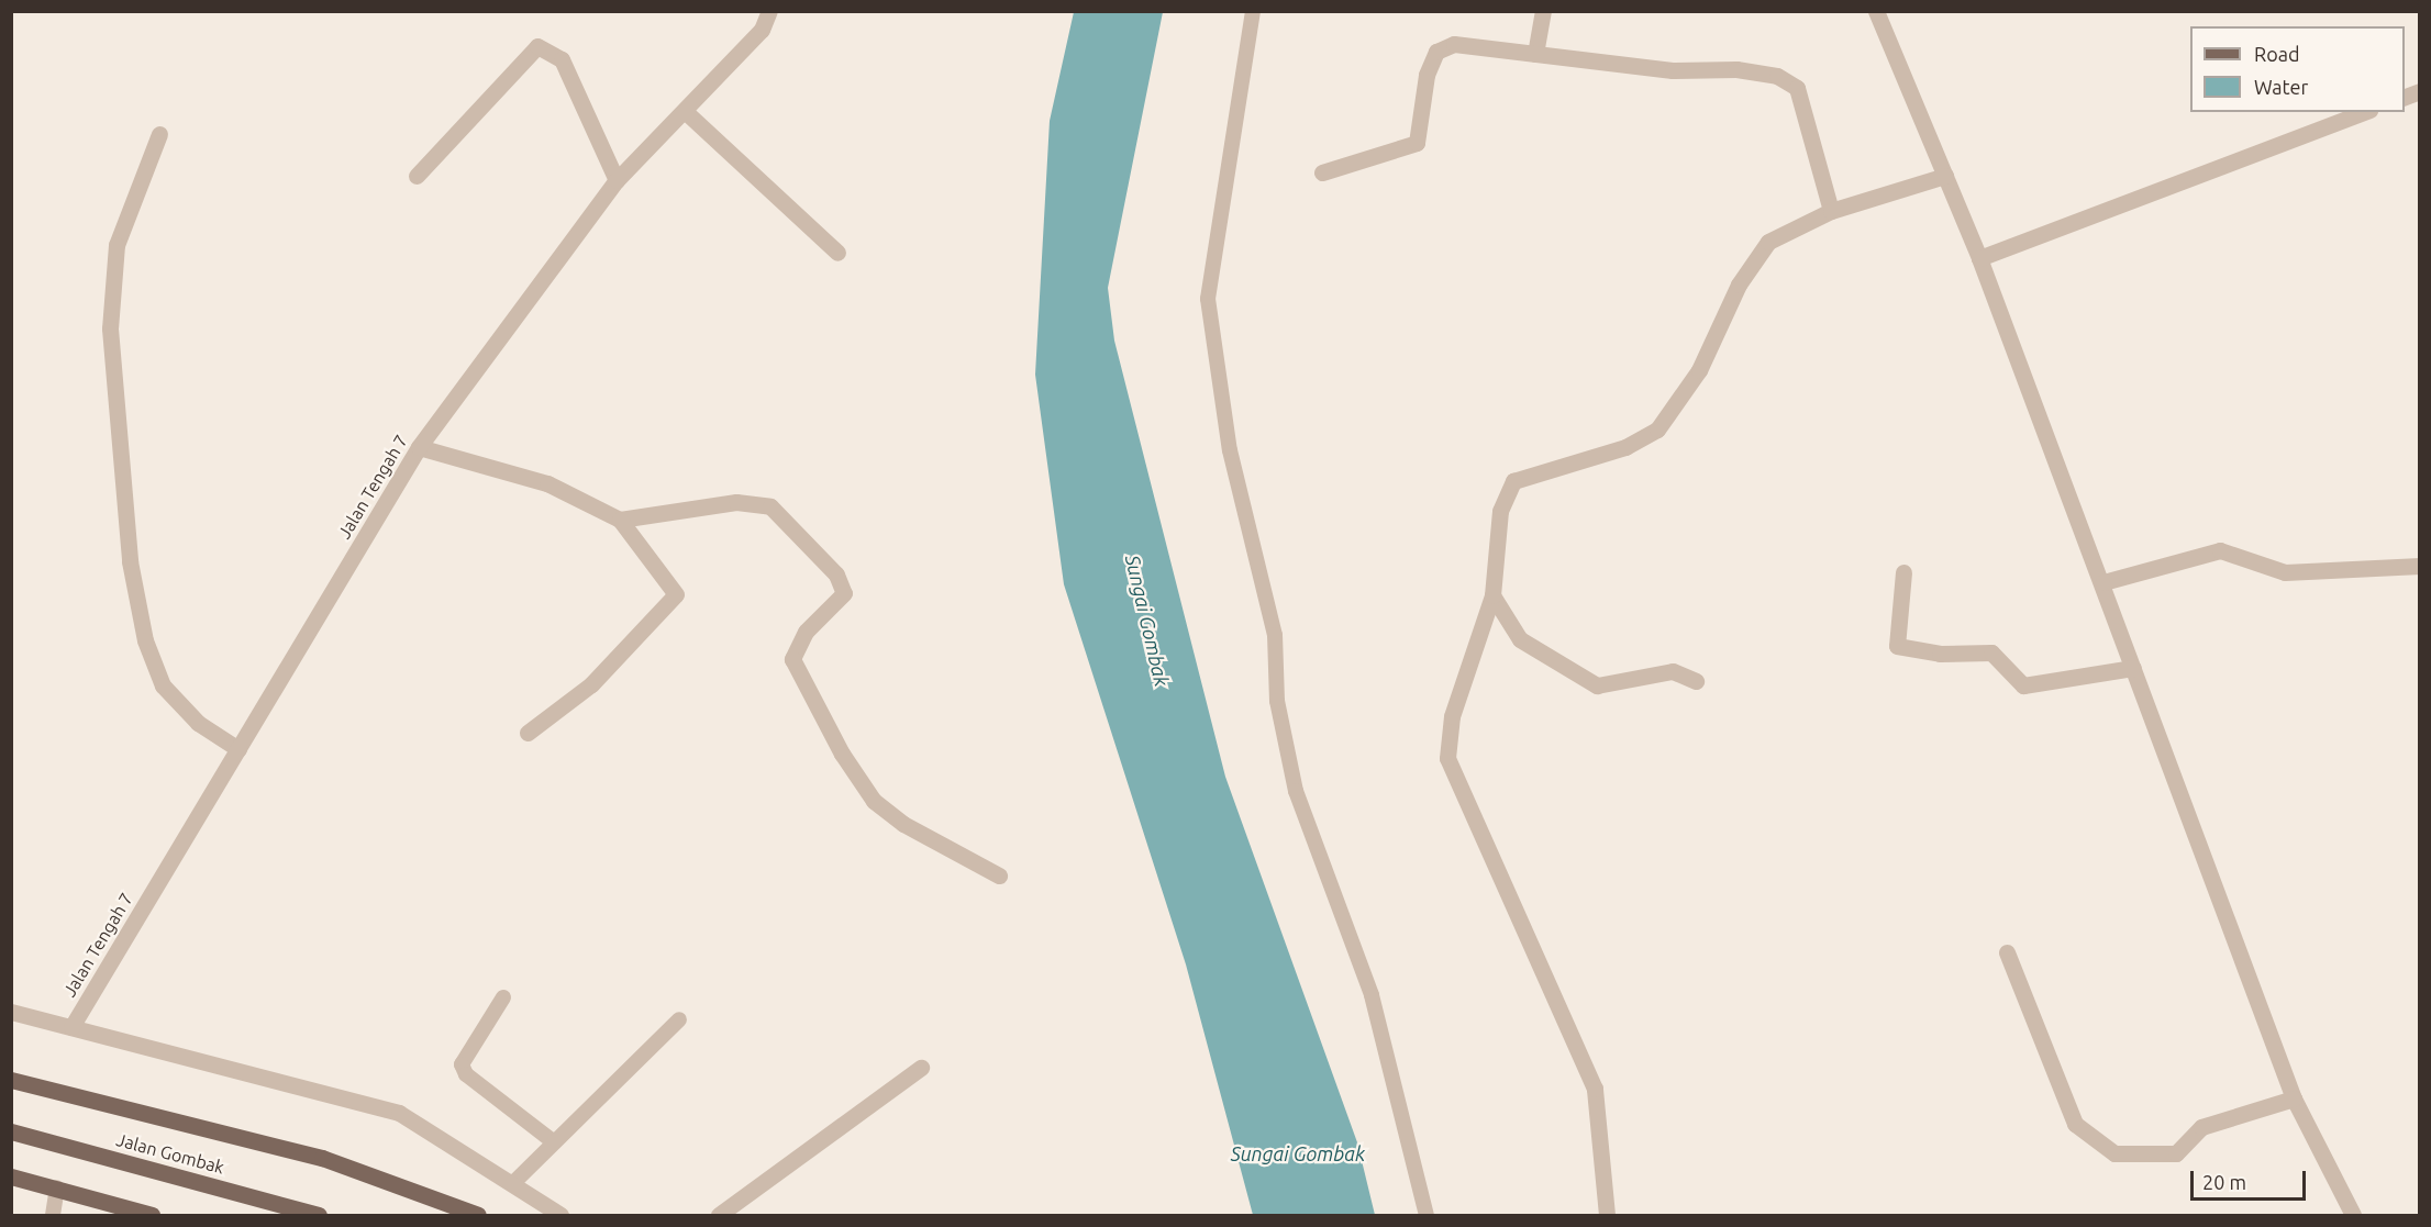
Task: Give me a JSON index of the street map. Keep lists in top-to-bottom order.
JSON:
{
  "streets": {
    "main road": ["Jalan Gombak"],
    "street": ["Jalan Tengah 7"]
  },
  "water": ["Sungai Gombak"],
  "legend": ["Road", "Water"],
  "scale_bar": "20 m"
}
